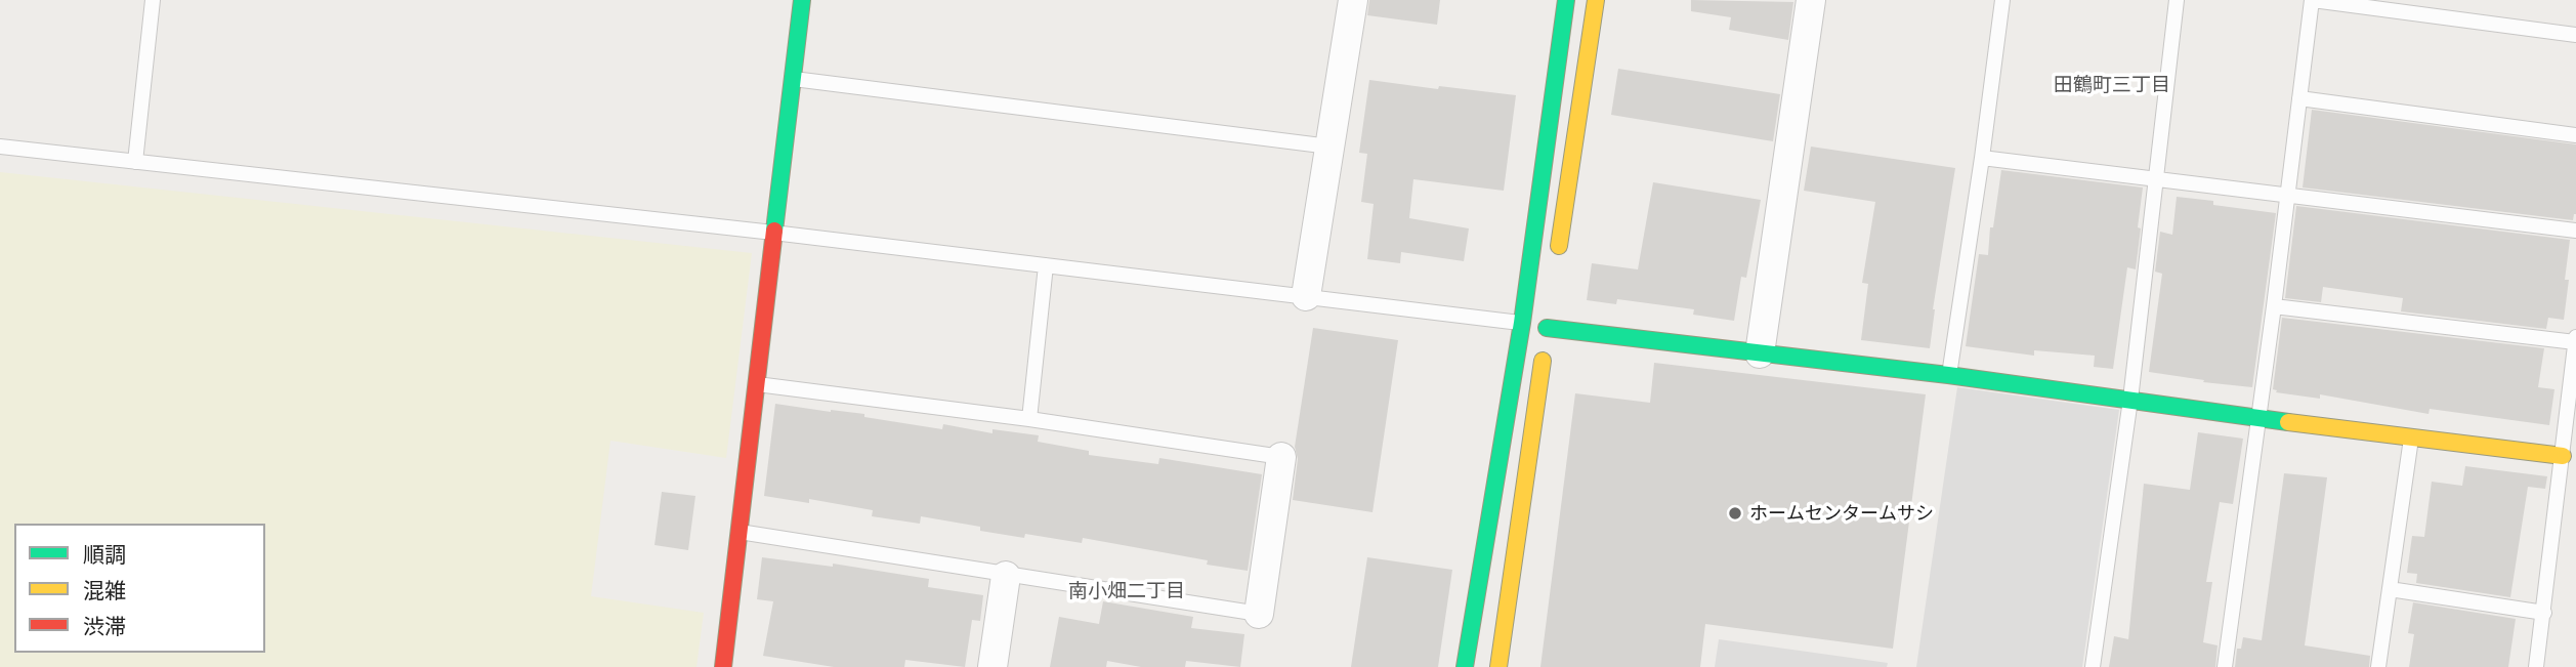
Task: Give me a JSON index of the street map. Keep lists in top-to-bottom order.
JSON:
{
  "districts": ["田鶴町三丁目", "南小畑二丁目"],
  "places": ["ホームセンタームサシ"],
  "legend": ["順調", "混雑", "渋滞"]
}
